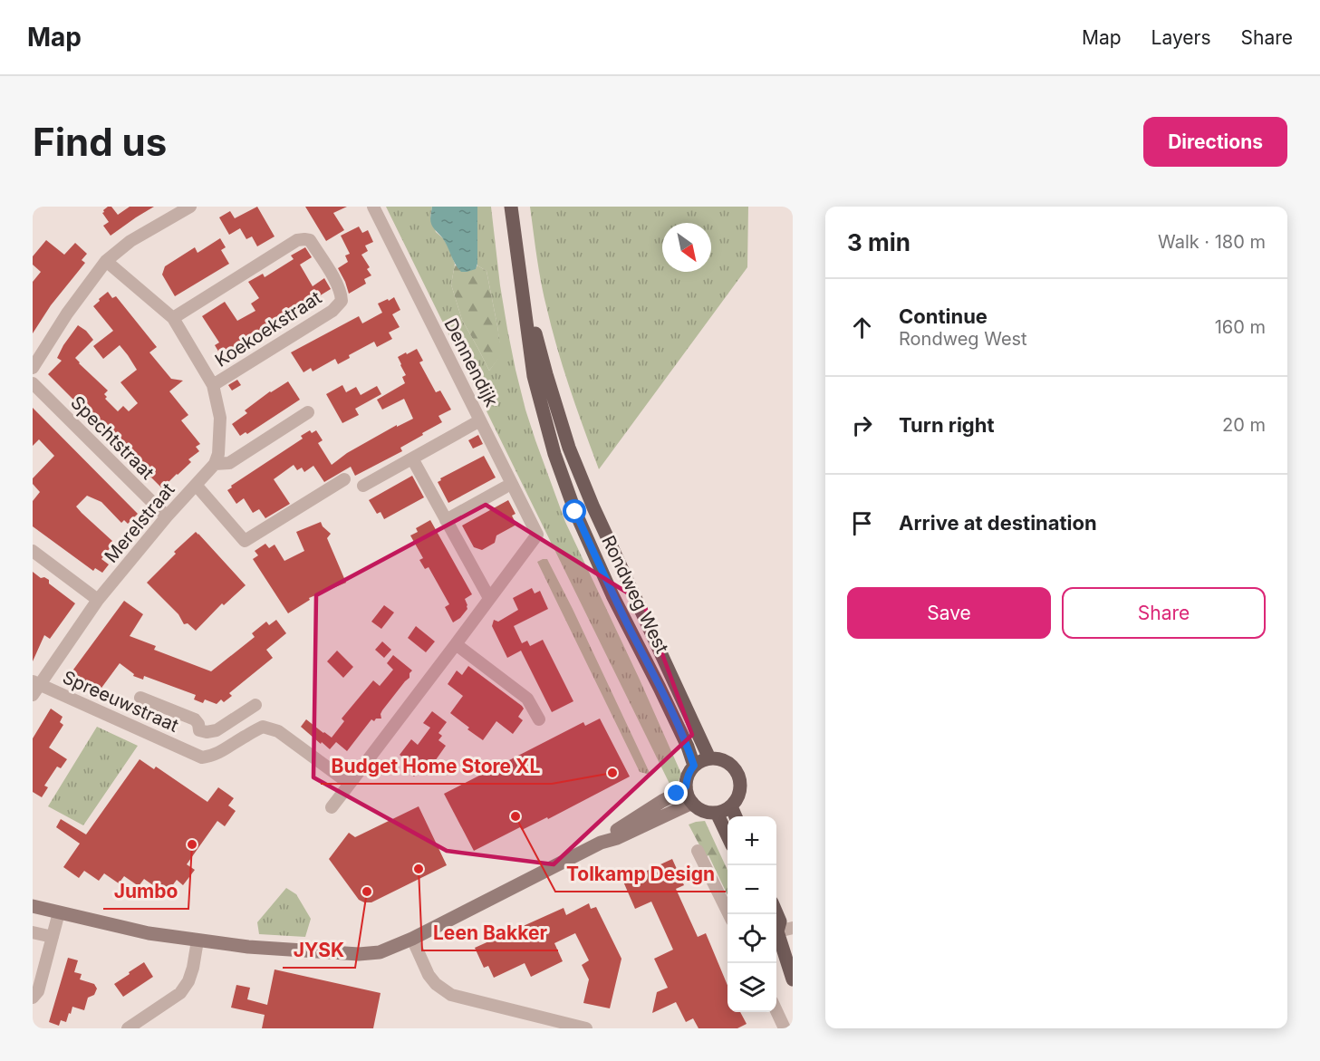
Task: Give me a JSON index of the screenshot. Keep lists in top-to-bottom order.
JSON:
{
  "streets": {
    "main road": ["Rondweg West"],
    "street": [
      "Koekoekstraat",
      "Dennendijk",
      "Spechtstraat",
      "Merelstraat",
      "Spreeuwstraat"
    ]
  },
  "crossings": [
    ["Koekoekstraat", "Merelstraat"],
    ["Spechtstraat", "Merelstraat"],
    ["Merelstraat", "Spreeuwstraat"]
  ],
  "places": [
    "Budget Home Store XL",
    "Tolkamp Design",
    "Jumbo",
    "Leen Bakker",
    "JYSK"
  ],
  "north": "bottom right",
  "page": {
    "header": "Map",
    "nav": ["Map", "Layers", "Share"],
    "buttons": [
      "Directions",
      ["Save", "Share"]
    ],
    "title": "Find us",
    "heading": ["3 min", "Walk · 180 m"],
    "list": [
      ["Continue", "Rondweg West", "160 m"],
      ["Turn right", "20 m"],
      "Arrive at destination"
    ],
    "map_buttons": ["+", "−"]
  }
}
